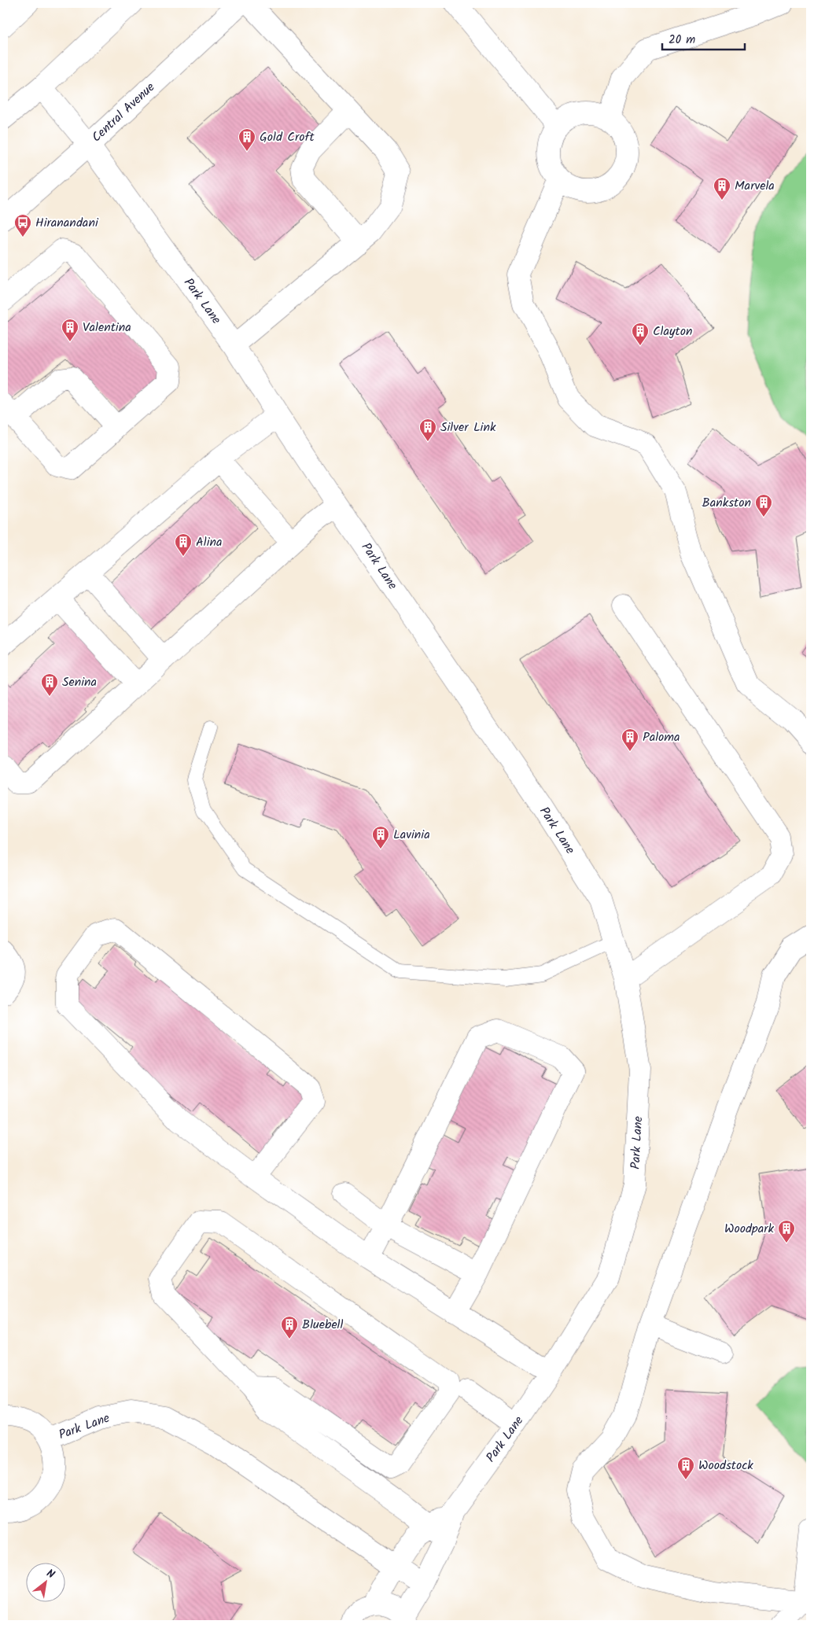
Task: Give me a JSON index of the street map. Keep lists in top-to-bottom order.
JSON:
{
  "streets": {
    "street": ["Central Avenue", "Park Lane"]
  },
  "crossings": [
    ["Central Avenue", "Park Lane"]
  ],
  "places": {
    "building": [
      "Gold Croft",
      "Marvela",
      "Valentina",
      "Clayton",
      "Silver Link",
      "Bankston",
      "Alina",
      "Senina",
      "Paloma",
      "Lavinia",
      "Woodpark",
      "Bluebell",
      "Woodstock"
    ],
    "bus stop": ["Hiranandani"]
  },
  "scale_bar": "20 m",
  "north": "top right"
}
